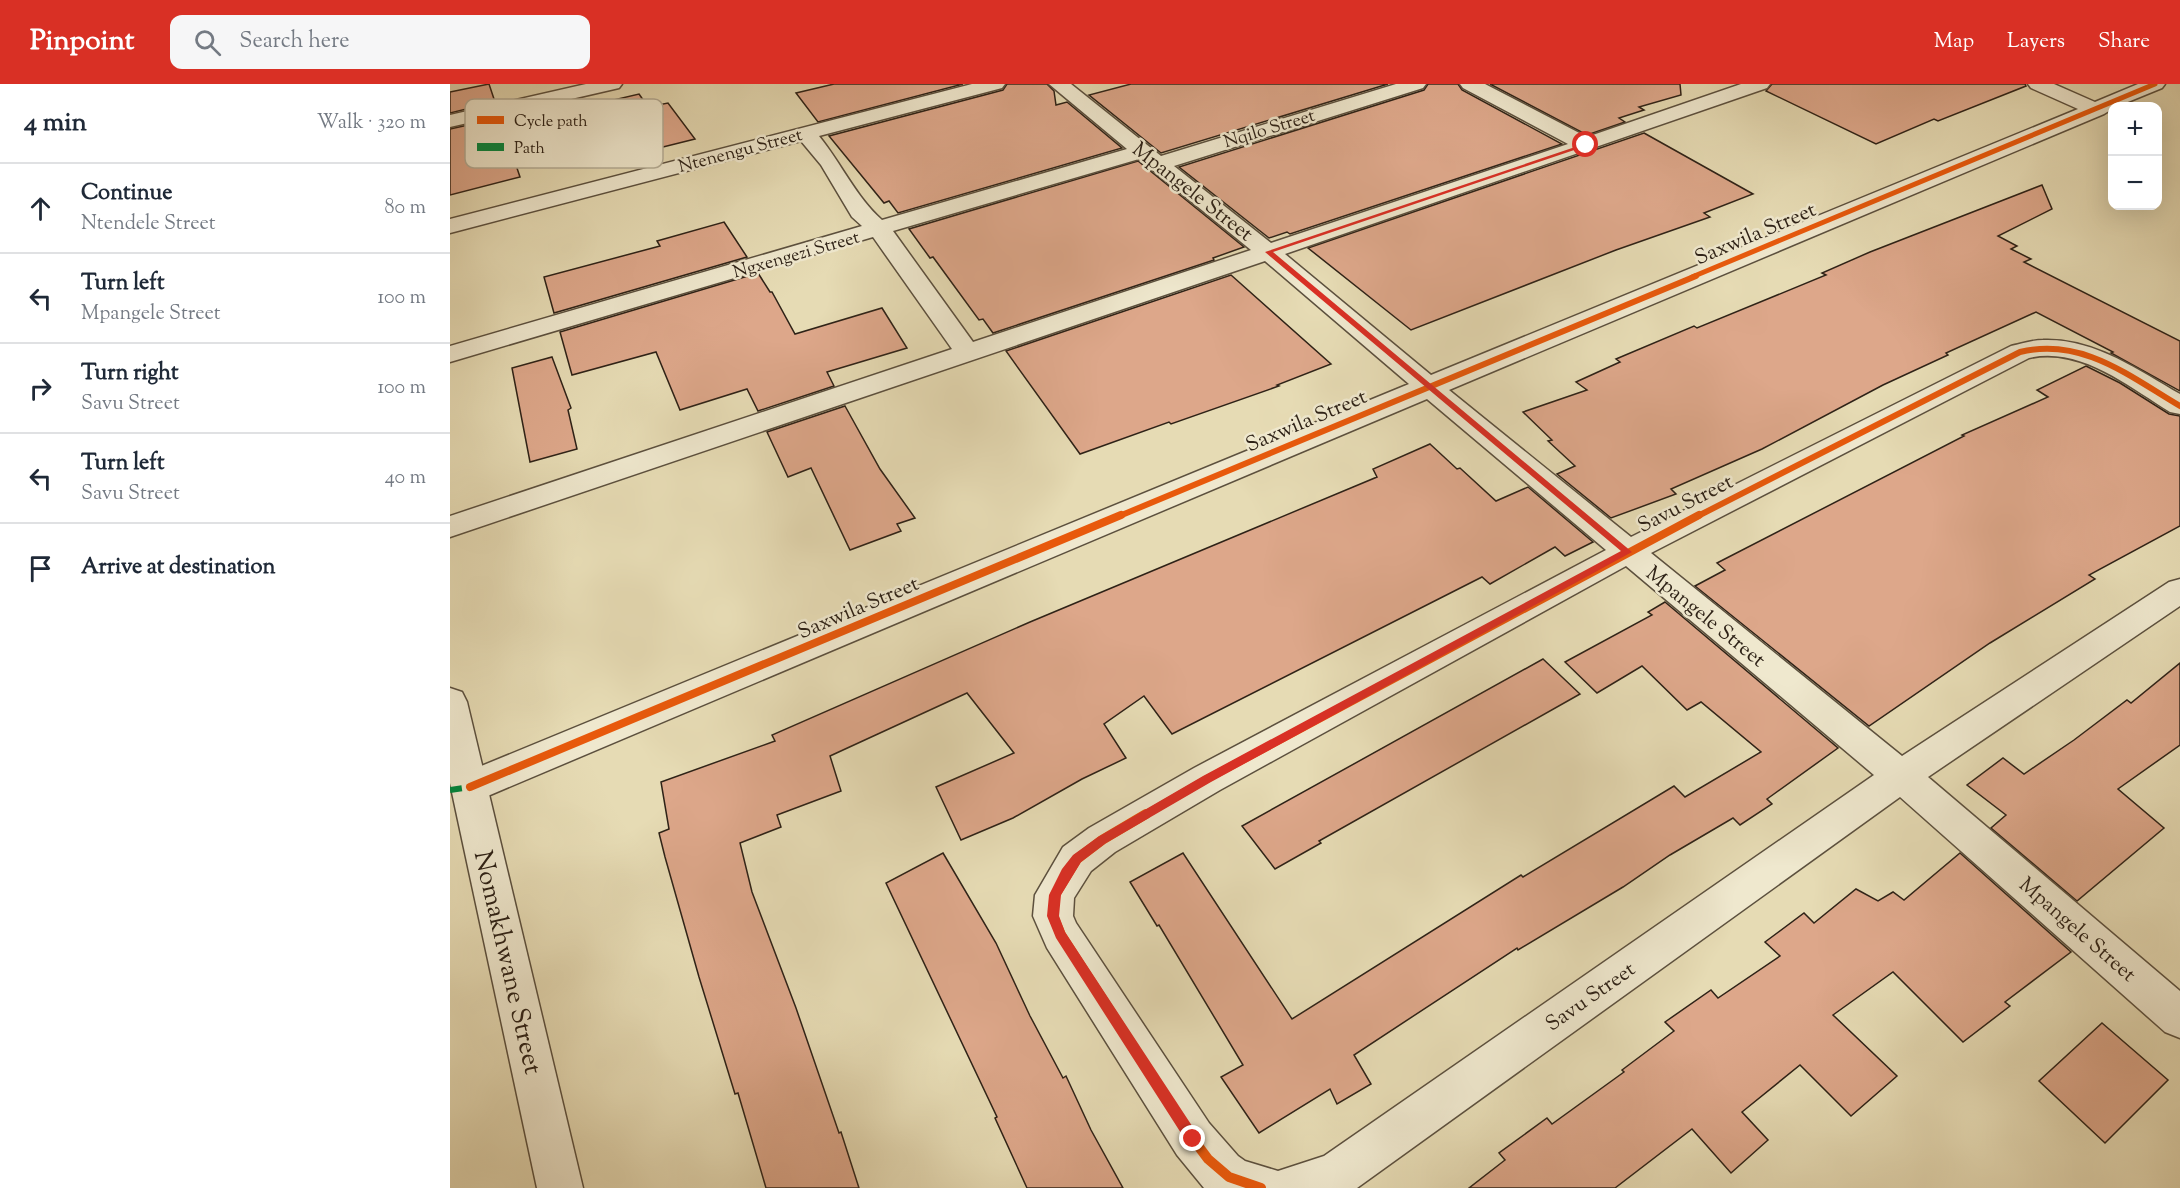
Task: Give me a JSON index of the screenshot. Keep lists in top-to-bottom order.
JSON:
{
  "streets": {
    "street": [
      "Nqilo Street",
      "Ntenengu Street",
      "Mpangele Street",
      "Saxwila Street",
      "Ngxengezi Street",
      "Savu Street",
      "Nomakhwane Street"
    ]
  },
  "crossings": [
    ["Nqilo Street", "Mpangele Street"],
    ["Nqilo Street", "Ngxengezi Street"],
    ["Mpangele Street", "Saxwila Street"],
    ["Mpangele Street", "Ngxengezi Street"],
    ["Mpangele Street", "Savu Street"],
    ["Saxwila Street", "Nomakhwane Street"]
  ],
  "legend": ["Cycle path", "Path"],
  "page": {
    "header": "Pinpoint",
    "search": "Search here",
    "nav": ["Map", "Layers", "Share"],
    "heading": ["4 min", "Walk · 320 m"],
    "map_buttons": ["+", "−"],
    "list": [
      ["Continue", "Ntendele Street", "80 m"],
      ["Turn left", "Mpangele Street", "100 m"],
      ["Turn right", "Savu Street", "100 m"],
      ["Turn left", "Savu Street", "40 m"],
      "Arrive at destination"
    ]
  }
}
